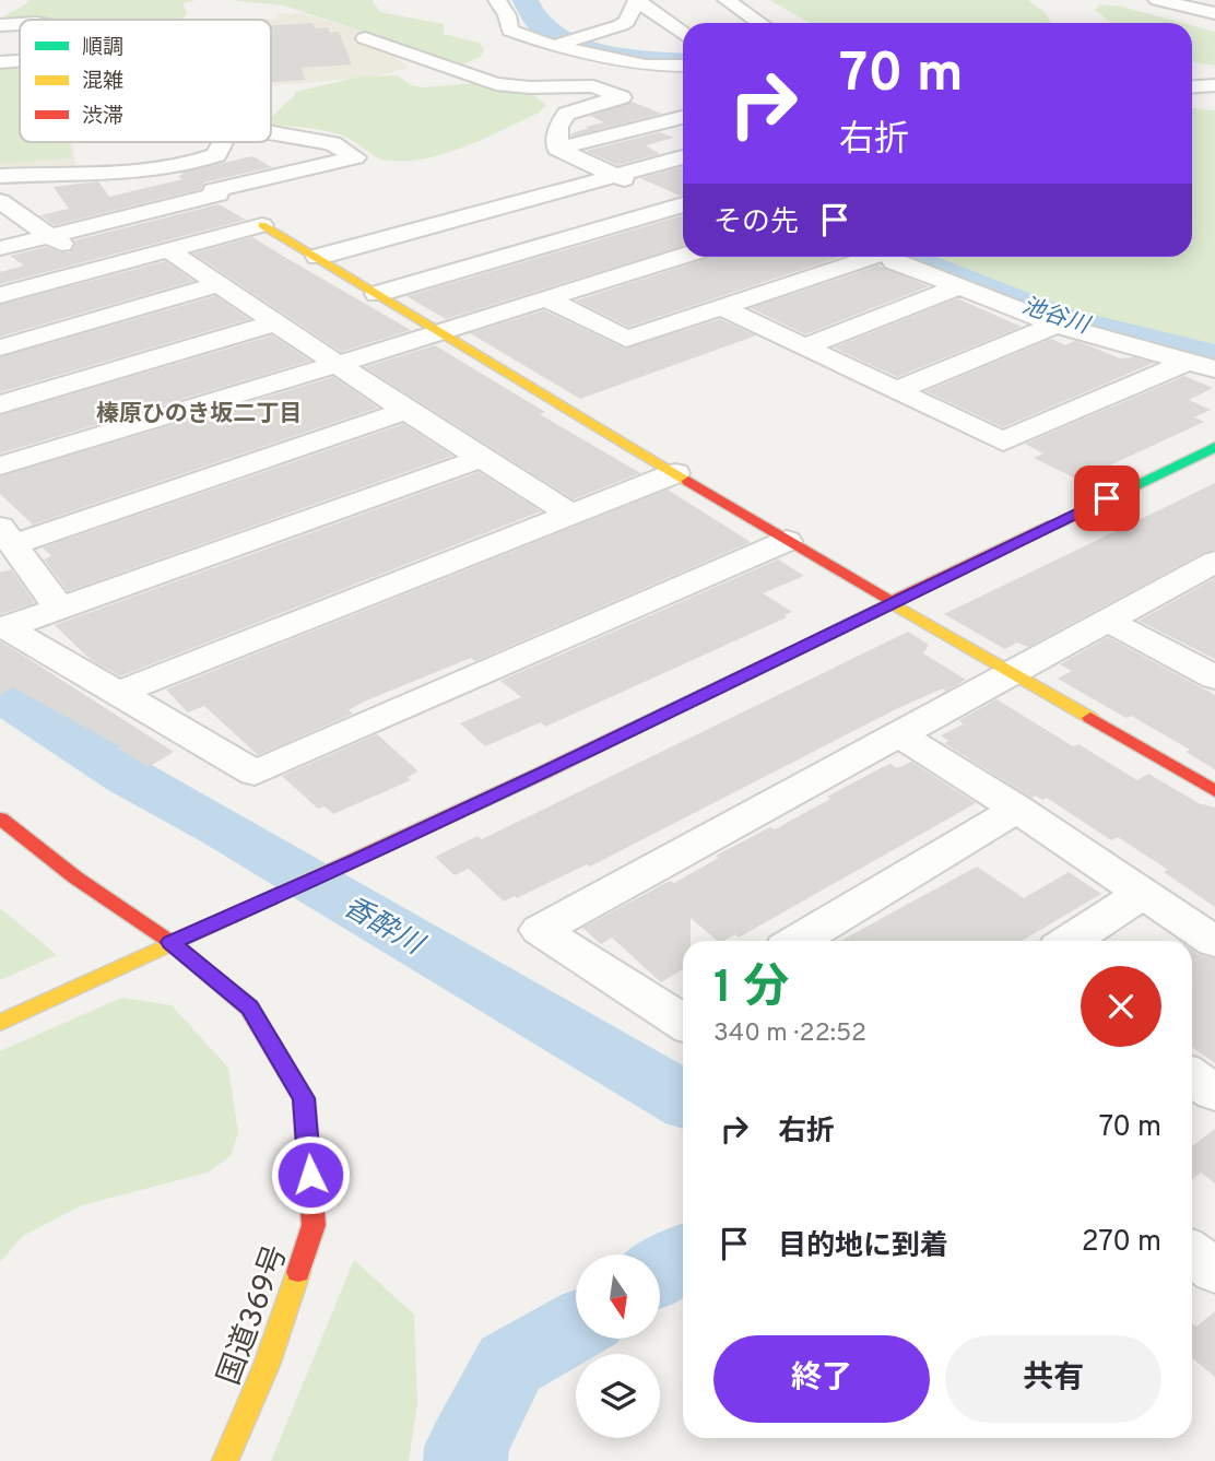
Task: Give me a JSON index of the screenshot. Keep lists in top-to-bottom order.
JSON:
{
  "streets": {
    "main road": ["国道369号"]
  },
  "districts": ["榛原ひのき坂二丁目"],
  "water": ["池谷川", "香酔川"],
  "legend": ["順調", "混雑", "渋滞"],
  "north": "bottom",
  "page": {
    "turn": ["70 m", "右折"],
    "then": "その先",
    "heading": ["1 分", "340 m · 22:52"],
    "list": [
      {
        "name": "右折",
        "value": "70 m"
      },
      {
        "name": "目的地に到着",
        "value": "270 m"
      }
    ],
    "buttons": ["終了", "共有"]
  }
}
